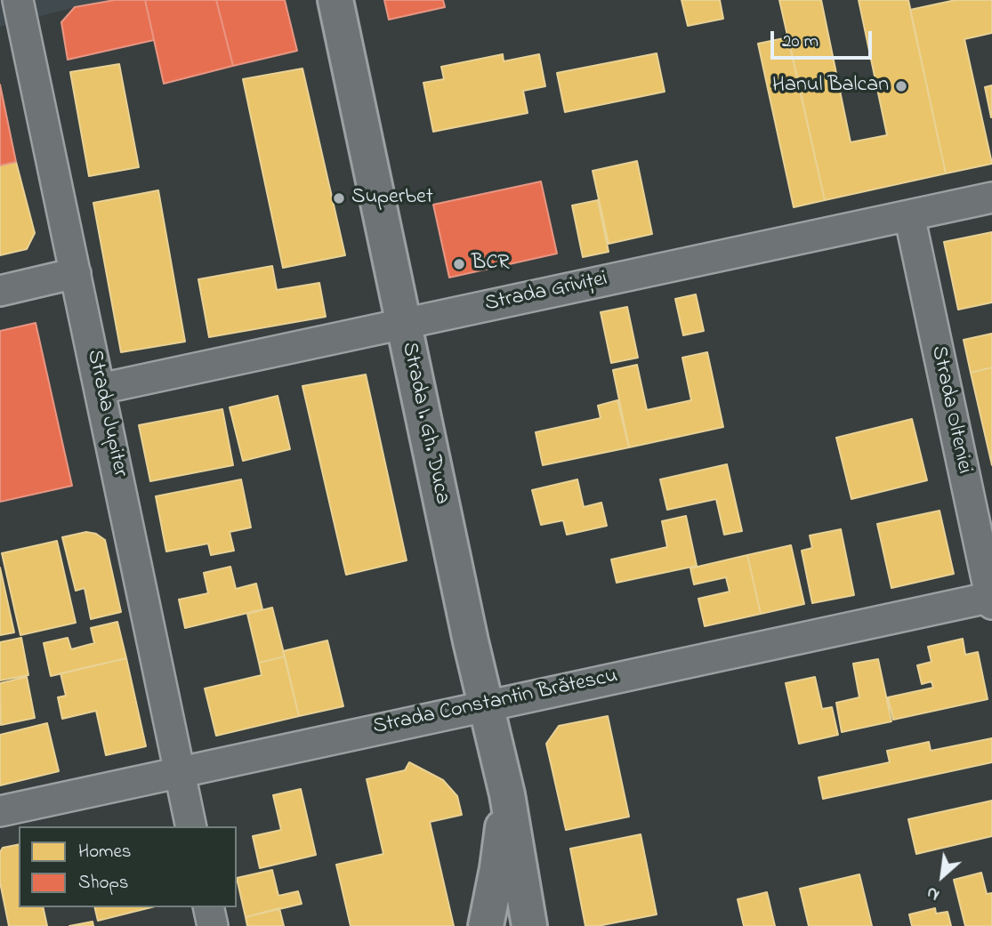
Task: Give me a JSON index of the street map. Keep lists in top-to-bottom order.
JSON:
{
  "streets": {
    "main road": ["Strada I. Gh. Duca"],
    "street": [
      "Strada Griviței",
      "Strada Olteniei",
      "Strada Jupiter",
      "Strada Constantin Brătescu"
    ]
  },
  "crossings": [
    ["Strada Griviței", "Strada Olteniei"],
    ["Strada Griviței", "Strada Jupiter"],
    ["Strada Griviței", "Strada I. Gh. Duca"],
    ["Strada Olteniei", "Strada Constantin Brătescu"],
    ["Strada Jupiter", "Strada Constantin Brătescu"],
    ["Strada I. Gh. Duca", "Strada Constantin Brătescu"]
  ],
  "places": ["Hanul Balcan", "Superbet", "BCR"],
  "legend": ["Homes", "Shops"],
  "scale_bar": "20 m",
  "north": "bottom left"
}
